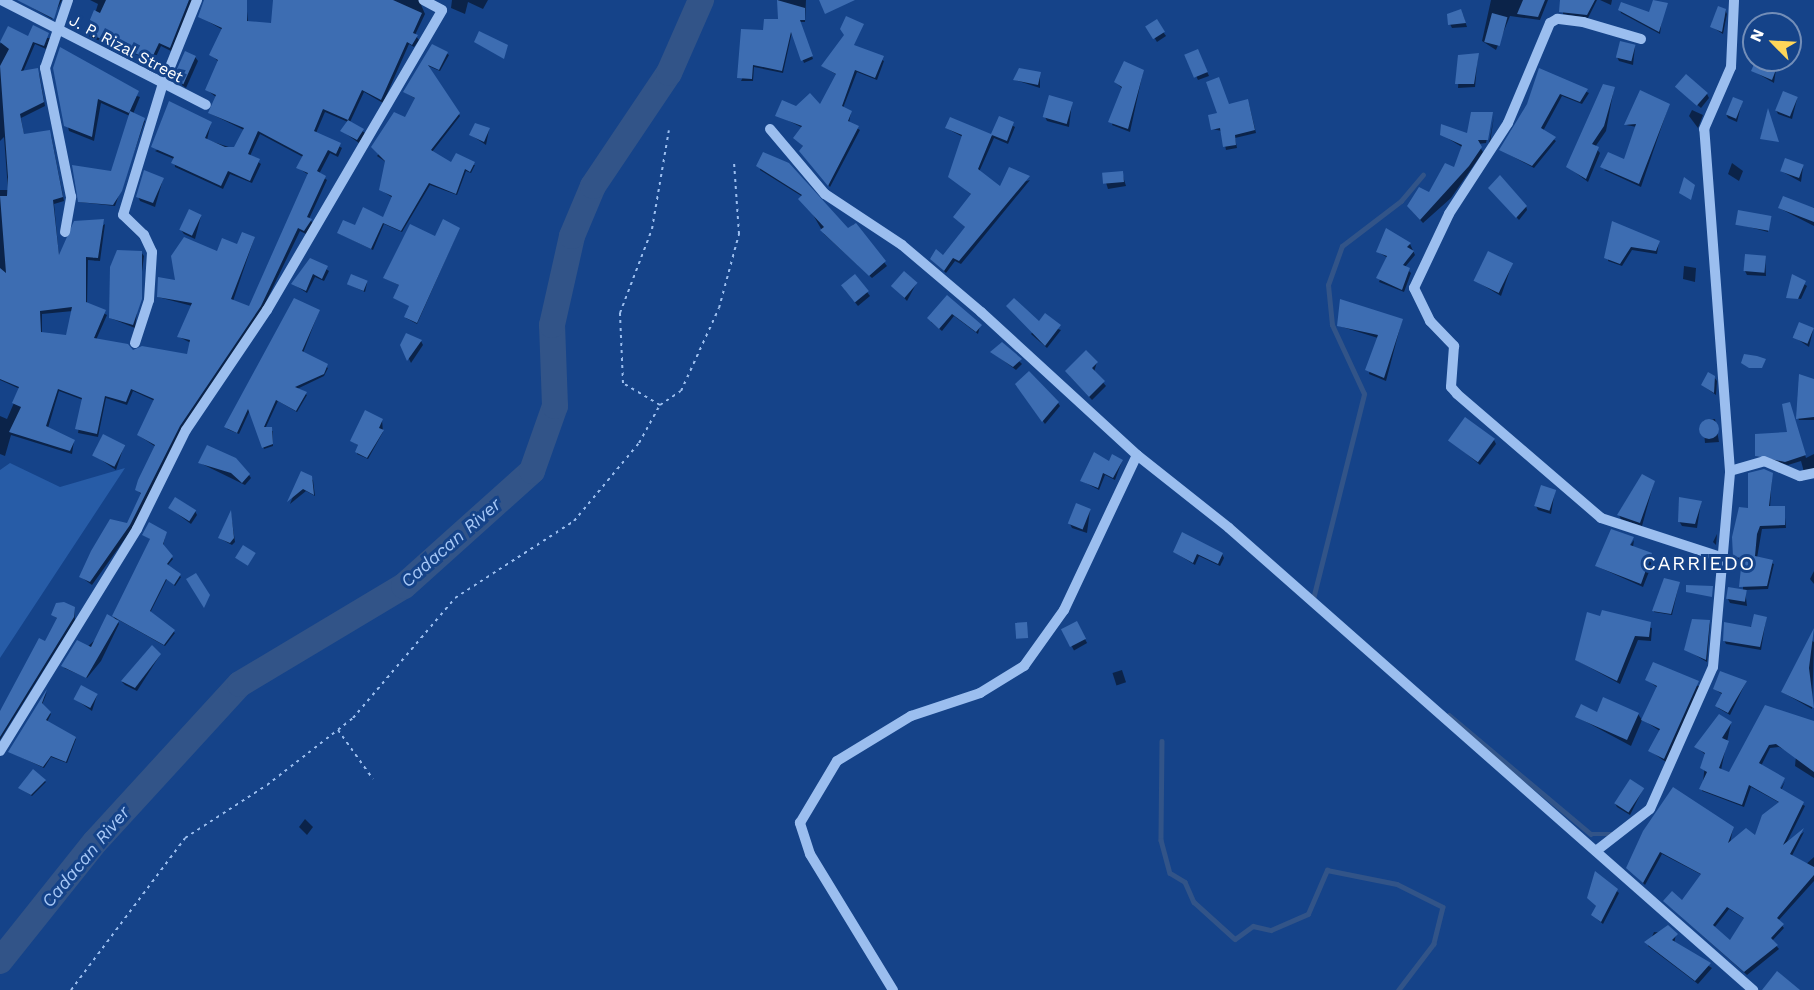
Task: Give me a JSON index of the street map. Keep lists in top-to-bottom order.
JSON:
{
  "streets": {
    "street": ["J. P. Rizal Street"]
  },
  "districts": ["CARRIEDO"],
  "water": ["Cadacan River"],
  "north": "top left"
}
